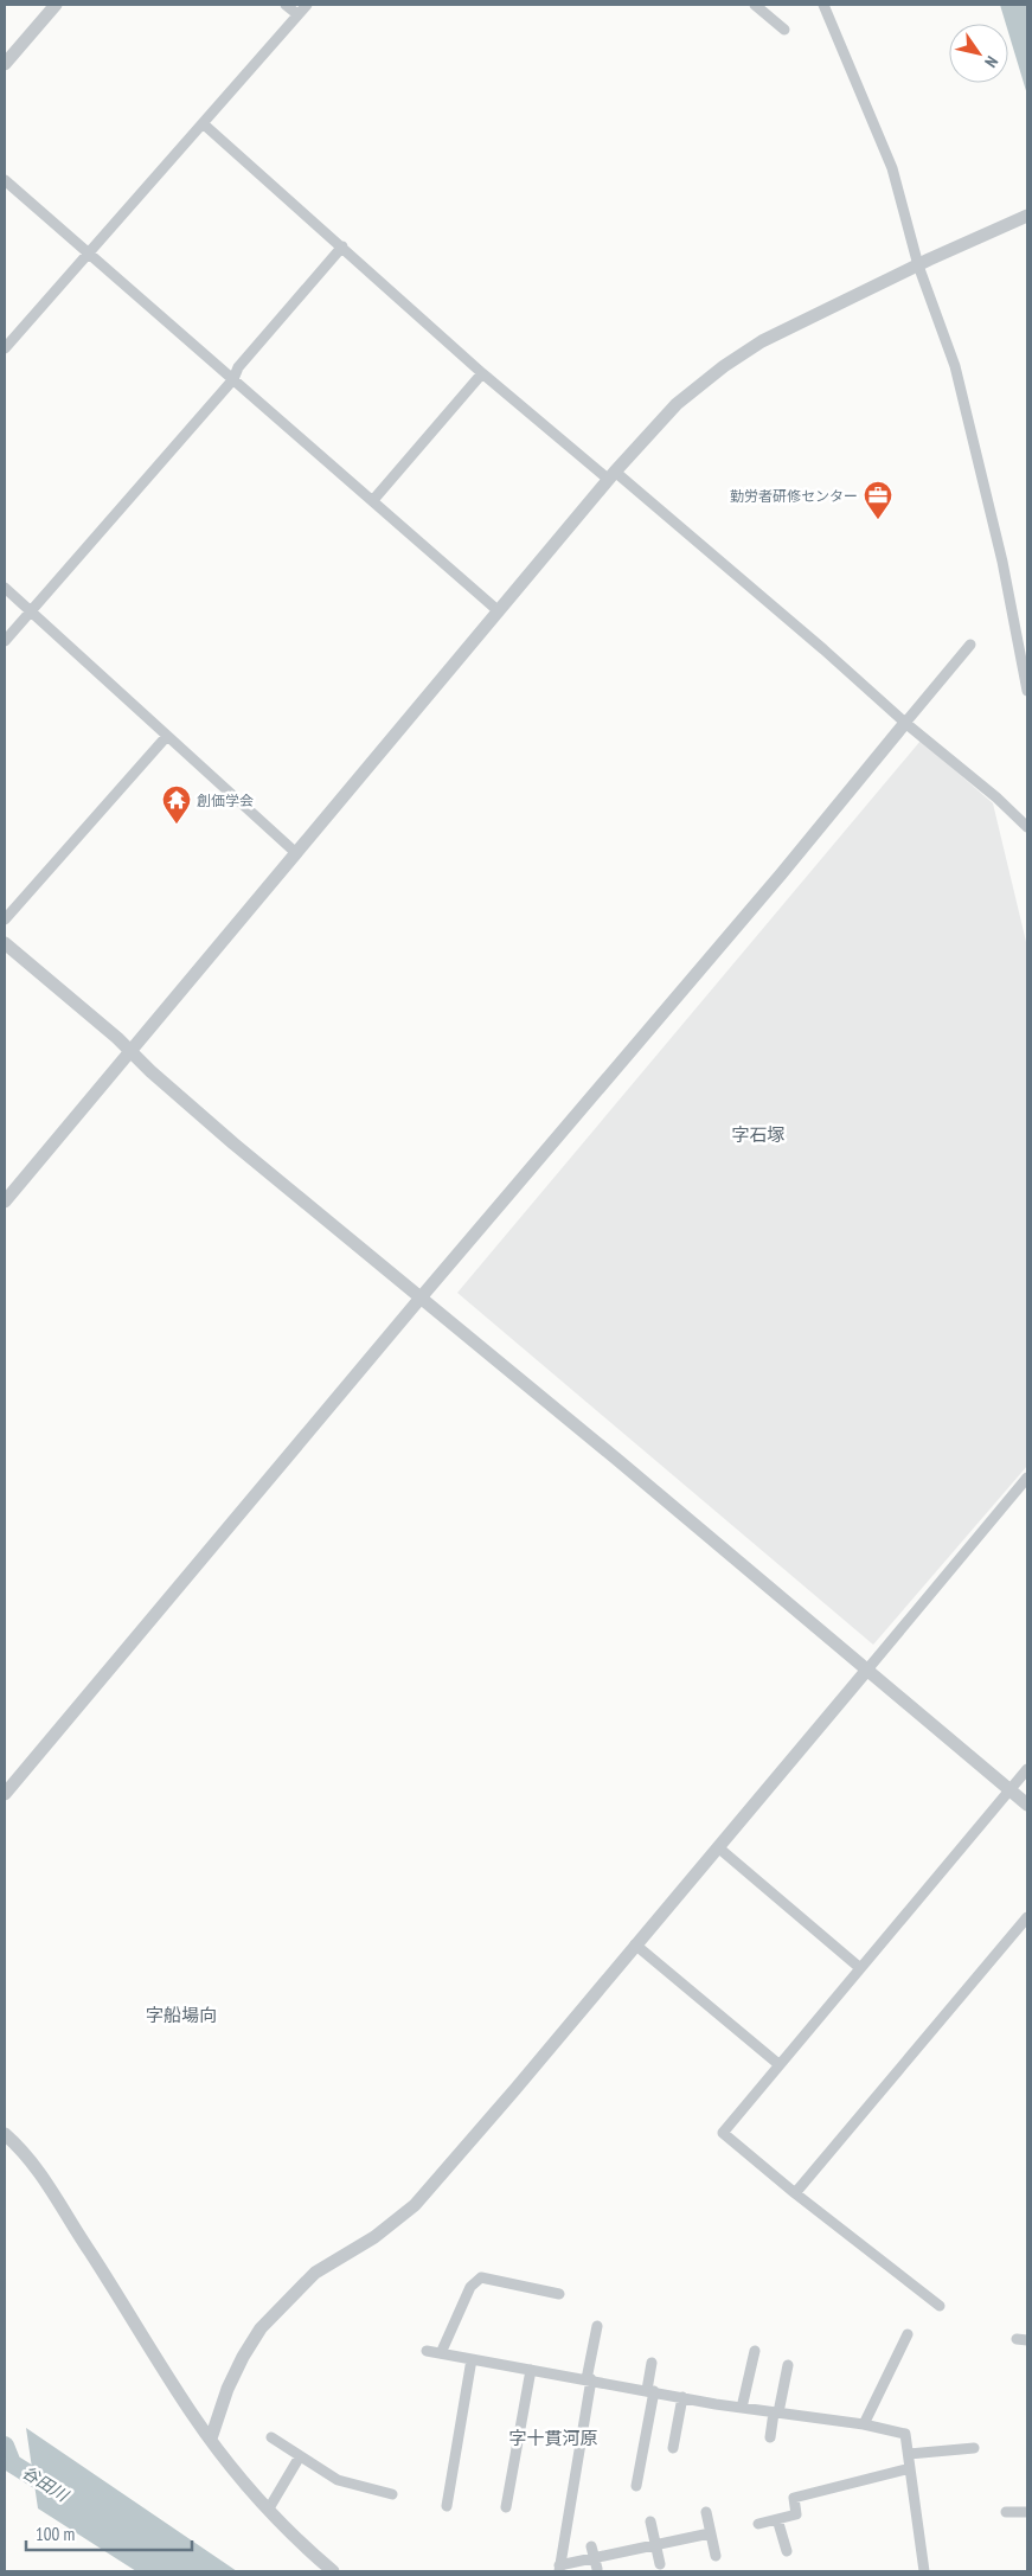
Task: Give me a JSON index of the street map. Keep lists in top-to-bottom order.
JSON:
{
  "districts": ["字石塚", "字船場向", "字十貫河原"],
  "water": ["谷田川"],
  "places": {
    "office": ["勤労者研修センター"],
    "temple": ["創価学会"]
  },
  "scale_bar": "100 m",
  "north": "bottom right"
}
